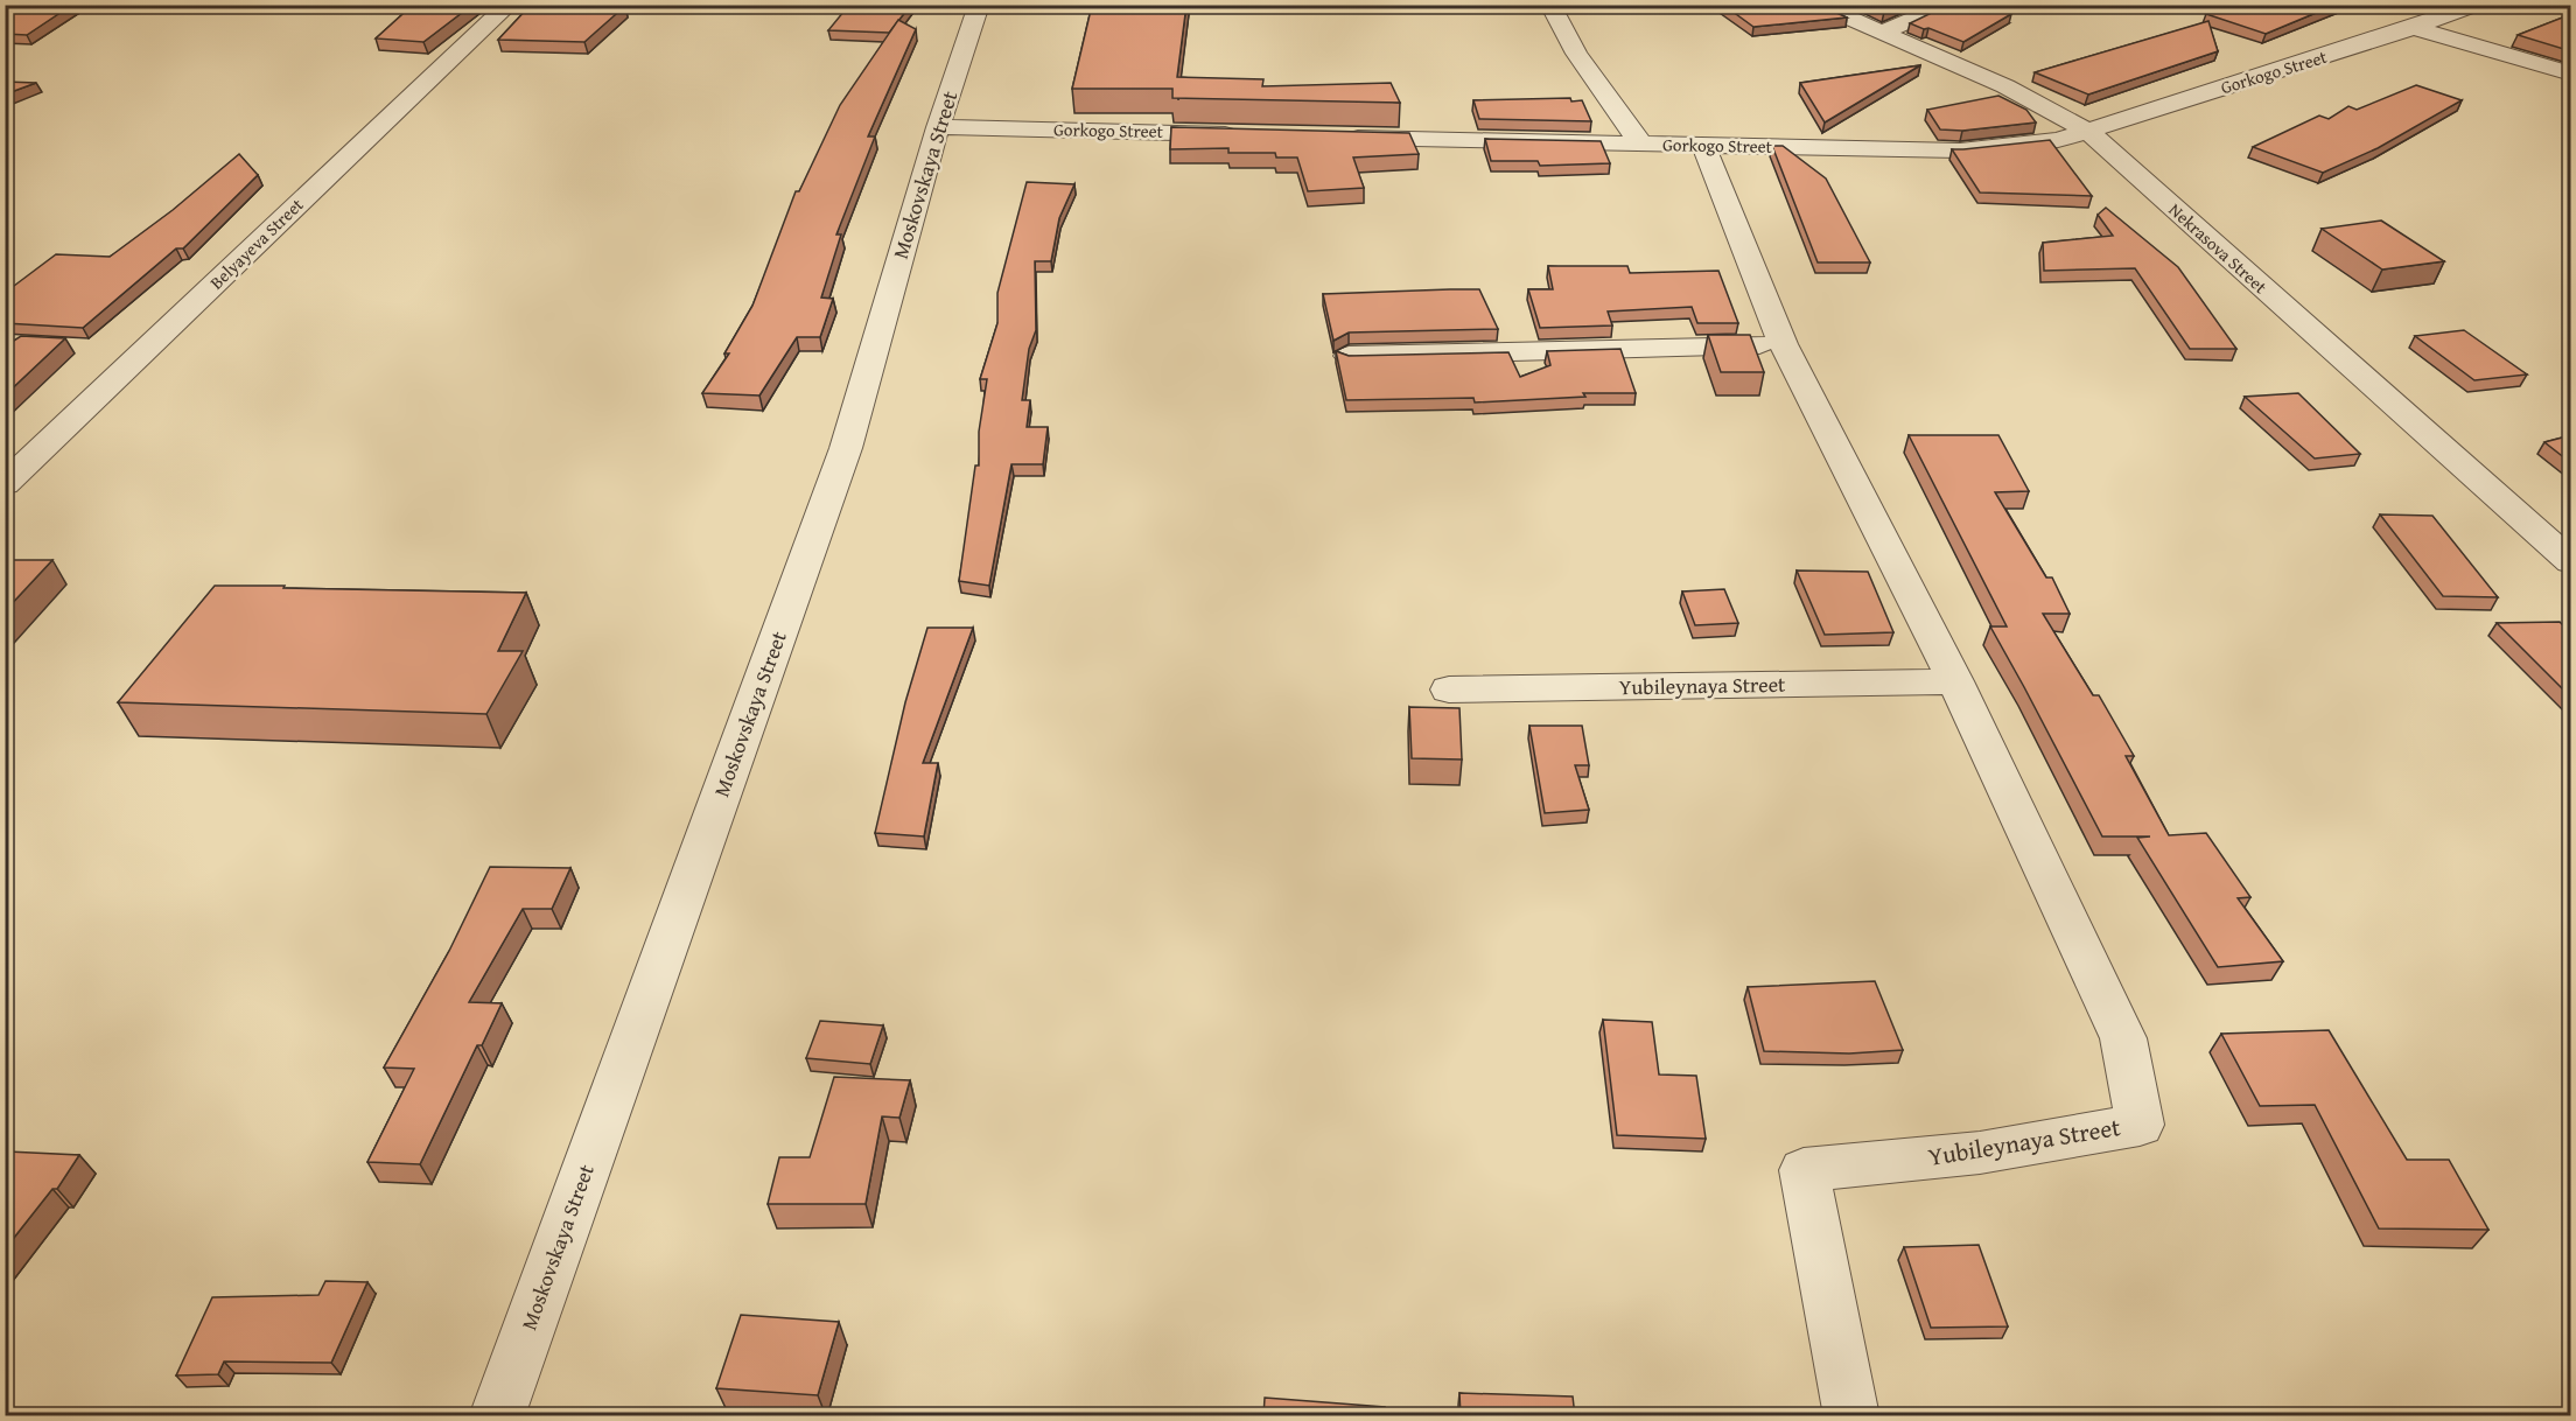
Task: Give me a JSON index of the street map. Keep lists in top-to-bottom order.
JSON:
{
  "streets": {
    "street": [
      "Gorkogo Street",
      "Moskovskaya Street",
      "Belyayeva Street",
      "Nekrasova Street",
      "Yubileynaya Street"
    ]
  },
  "crossings": [
    ["Gorkogo Street", "Moskovskaya Street"],
    ["Gorkogo Street", "Nekrasova Street"],
    ["Gorkogo Street", "Yubileynaya Street"]
  ]
}
